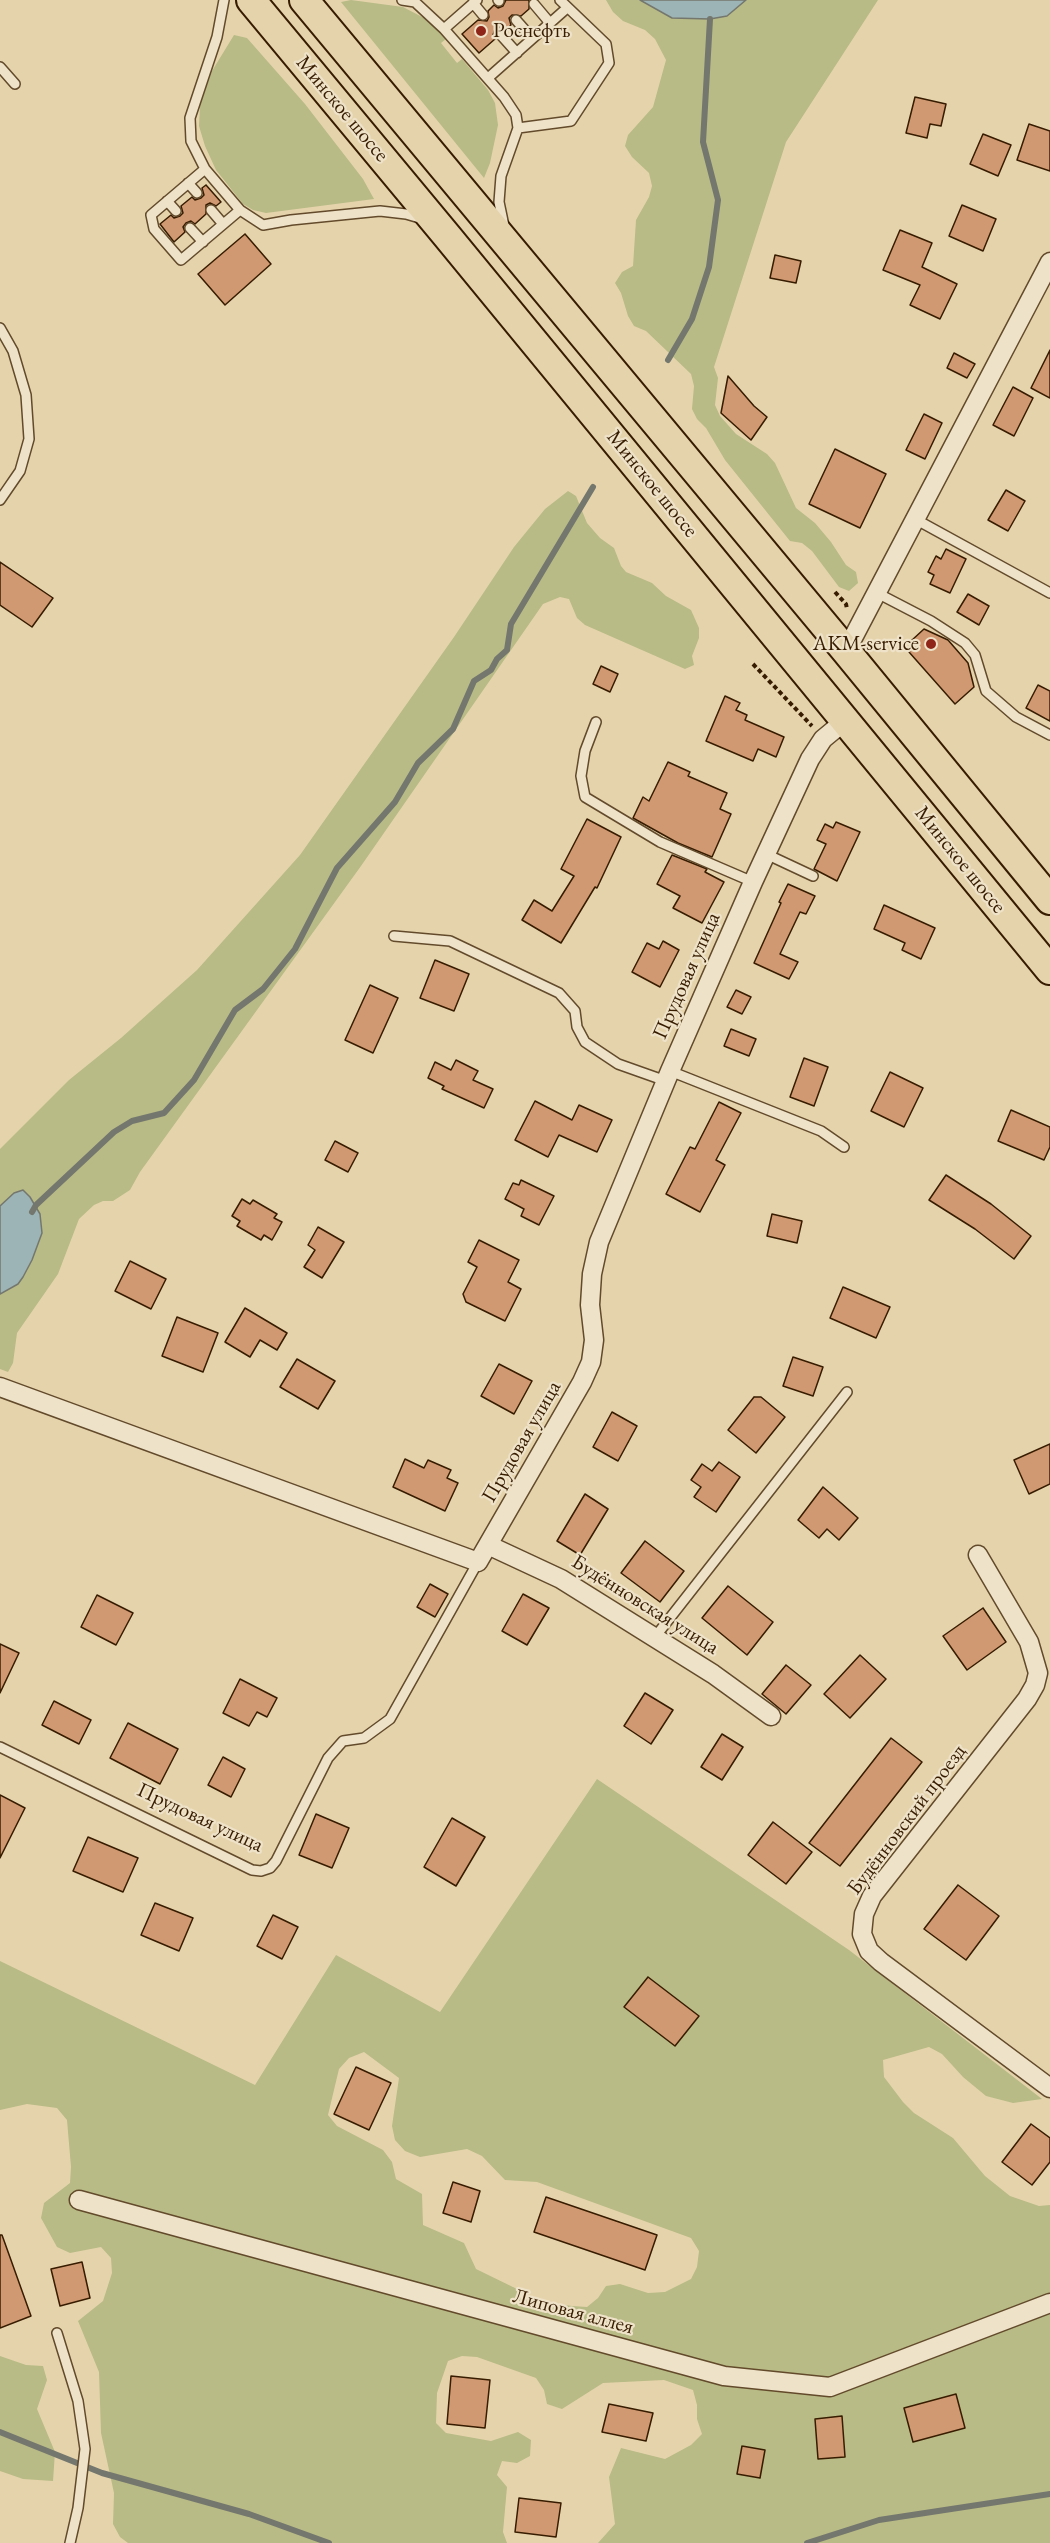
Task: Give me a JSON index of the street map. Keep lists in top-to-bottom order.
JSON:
{
  "streets": {
    "highway": ["Минское шоссе"],
    "street": [
      "Прудовая улица",
      "Будённовская улица",
      "Будённовский проезд",
      "Липовая аллея"
    ]
  },
  "crossings": [
    ["Минское шоссе", "Прудовая улица"],
    ["Прудовая улица", "Будённовская улица"]
  ],
  "places": ["Роснефть", "AKM-service"]
}
